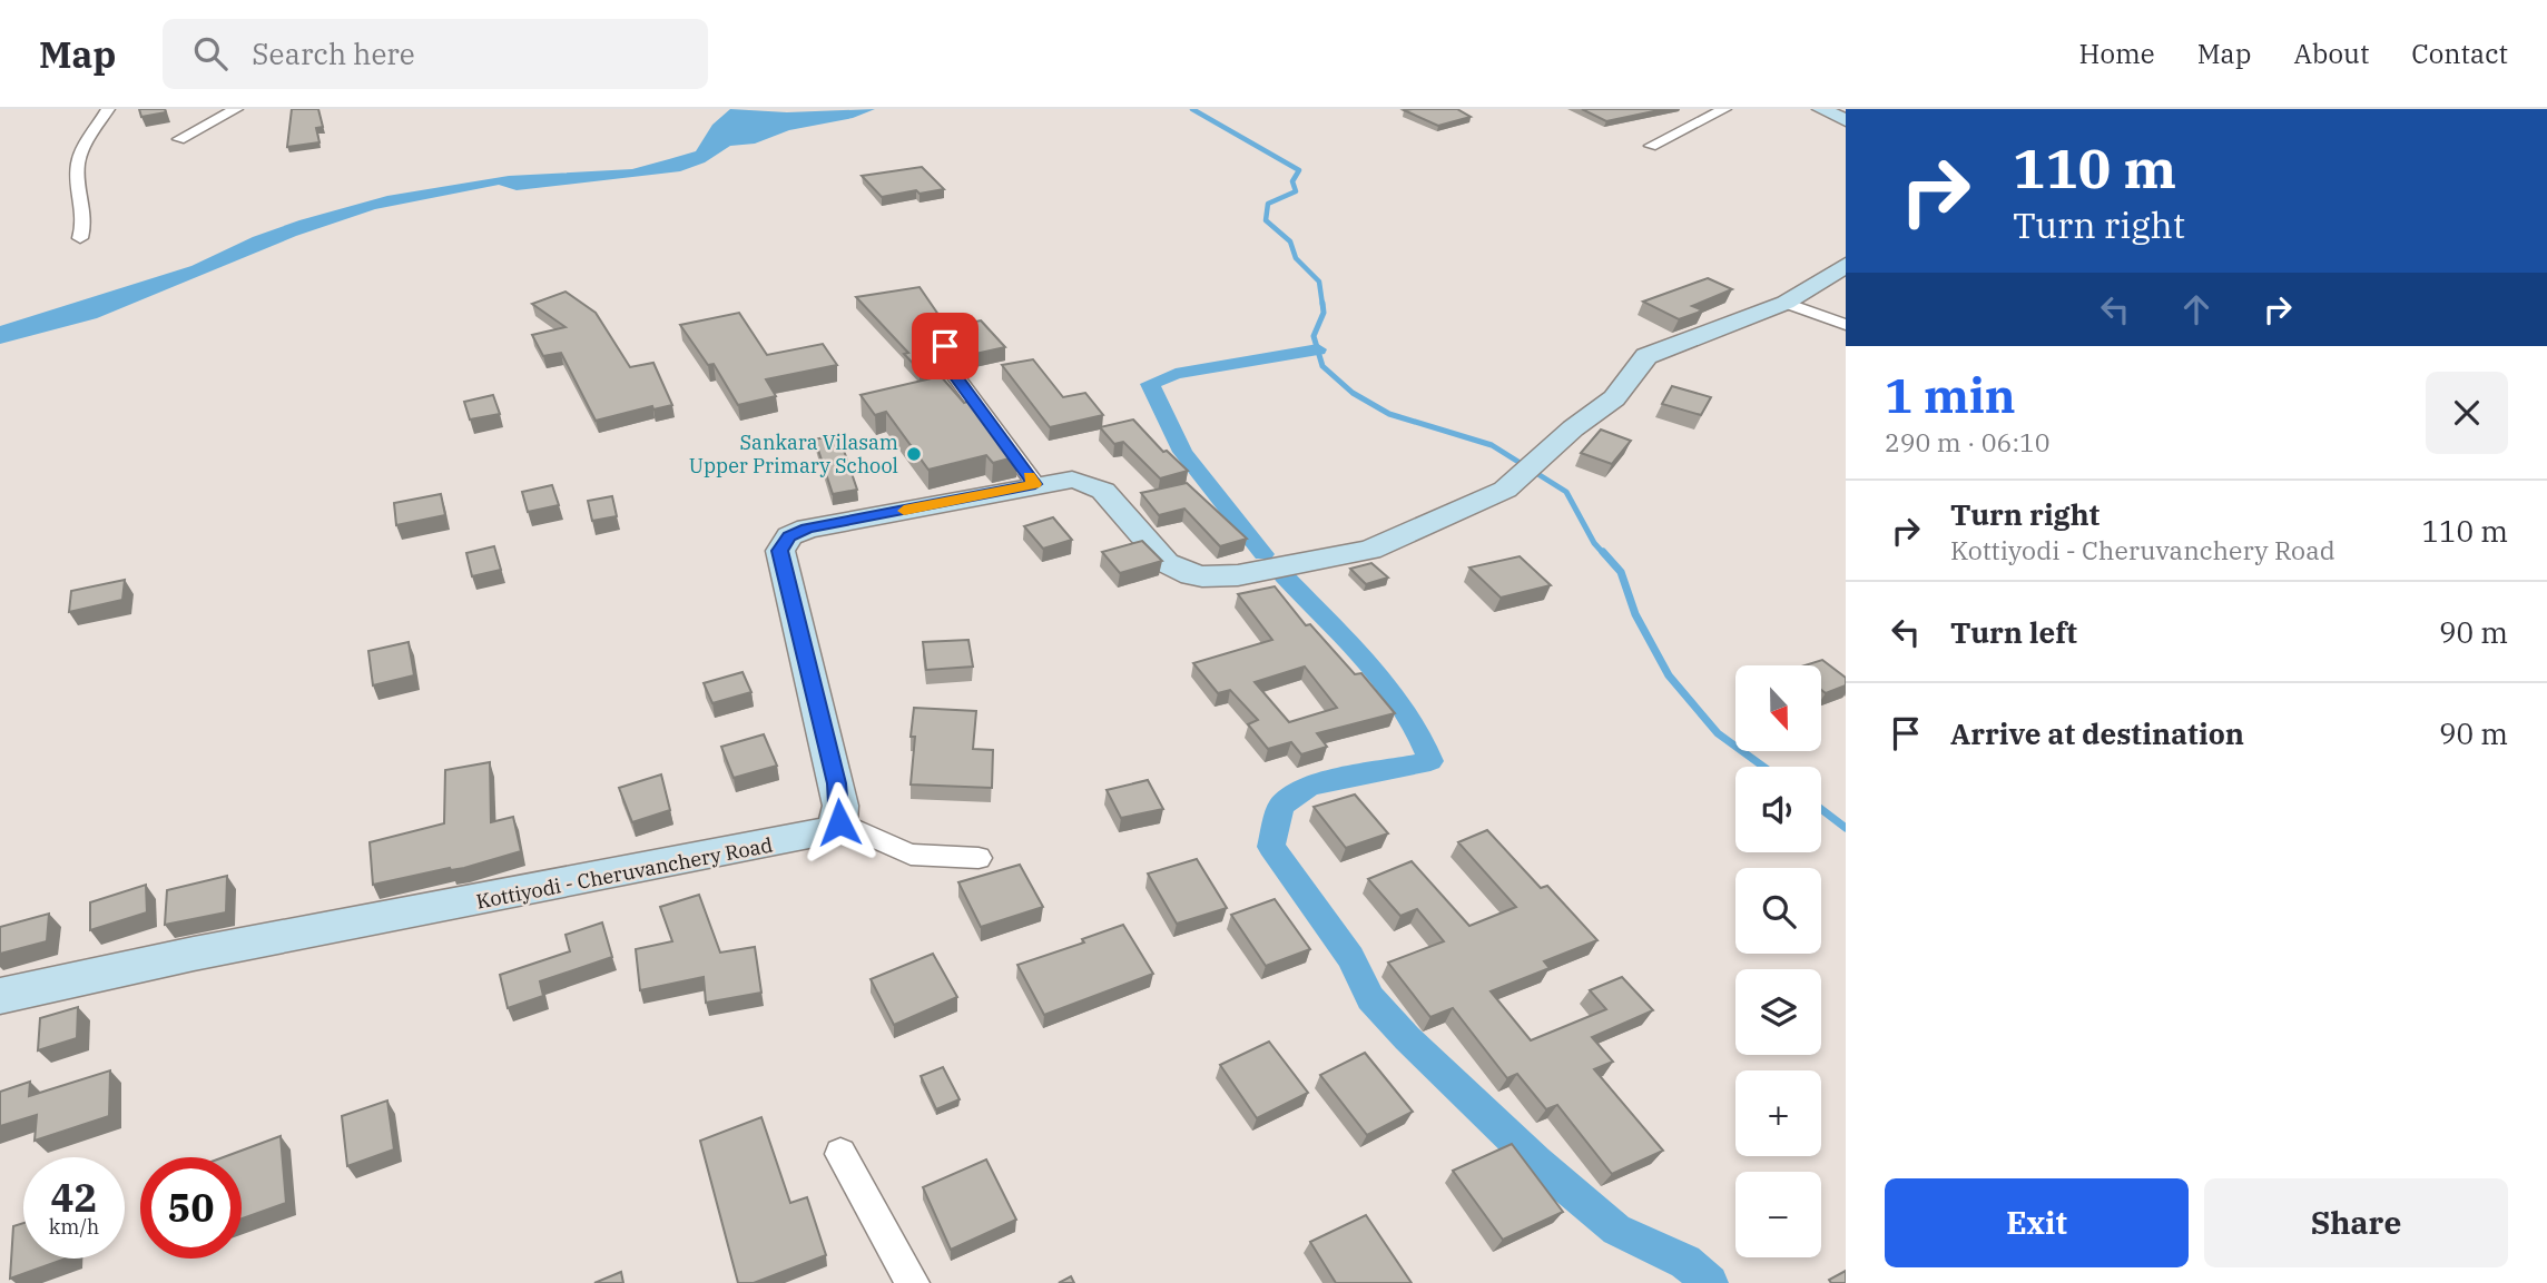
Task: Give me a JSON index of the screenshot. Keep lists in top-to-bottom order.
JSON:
{
  "streets": {
    "main road": ["Kottiyodi - Cheruvanchery Road"]
  },
  "places": ["Sankara Vilasam Upper Primary School"],
  "north": "bottom",
  "page": {
    "header": "Map",
    "search": "Search here",
    "nav": [
      "Home",
      "Map",
      "About",
      "Contact"
    ],
    "turn": ["110 m", "Turn right"],
    "heading": ["1 min", "290 m · 06:10"],
    "list": [
      {
        "name": "Turn right",
        "note": "Kottiyodi - Cheruvanchery Road",
        "value": "110 m"
      },
      {
        "name": "Turn left",
        "value": "90 m"
      },
      {
        "name": "Arrive at destination",
        "value": "90 m"
      }
    ],
    "map_buttons": ["+", "−"],
    "speed": "42 km/h",
    "limit": "50",
    "buttons": ["Exit", "Share"]
  }
}
